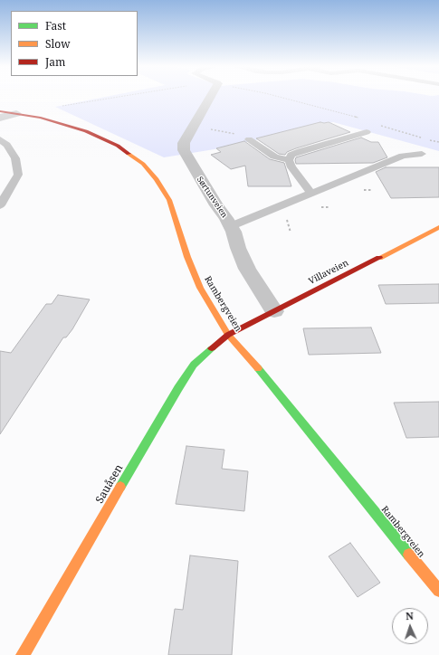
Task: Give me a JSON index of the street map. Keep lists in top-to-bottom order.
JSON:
{
  "streets": {
    "street": [
      "Sørtunveien",
      "Villaveien",
      "Rambergveien",
      "Sauåsen"
    ]
  },
  "crossings": [
    ["Sørtunveien", "Villaveien"],
    ["Villaveien", "Rambergveien"],
    ["Villaveien", "Sauåsen"],
    ["Rambergveien", "Sauåsen"]
  ],
  "legend": ["Fast", "Slow", "Jam"],
  "north": "top"
}
